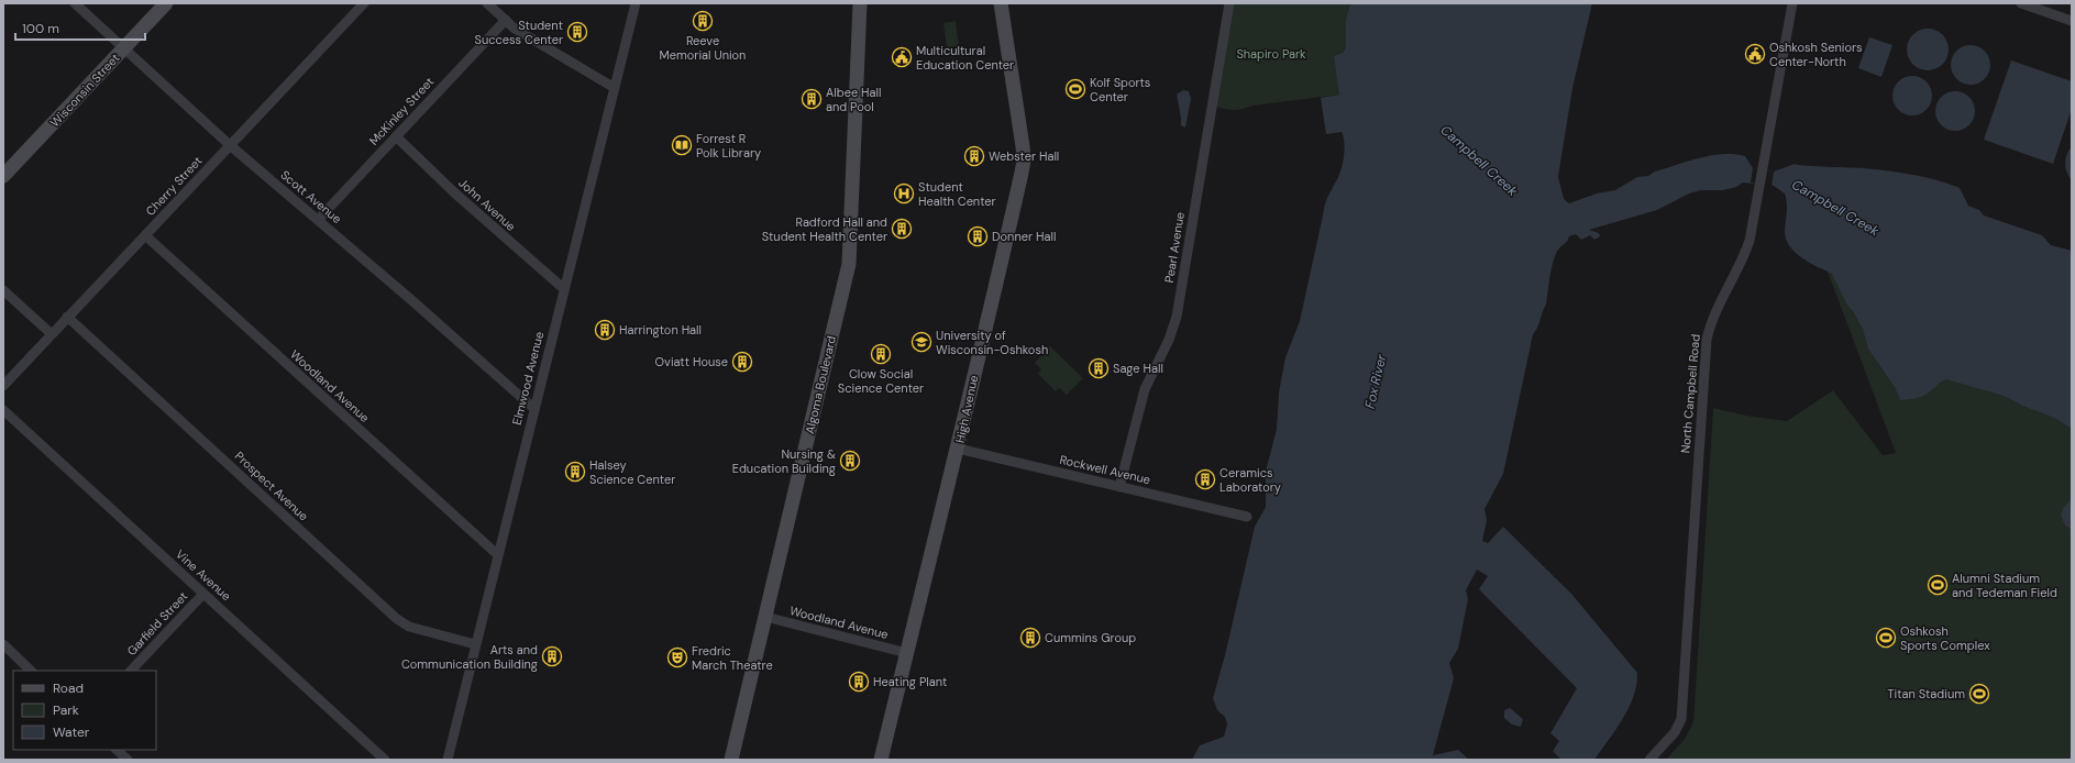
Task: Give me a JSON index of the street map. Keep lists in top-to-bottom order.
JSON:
{
  "streets": {
    "main road": ["Wisconsin Street", "Algoma Boulevard", "High Avenue"],
    "street": [
      "McKinley Street",
      "Cherry Street",
      "Scott Avenue",
      "John Avenue",
      "Pearl Avenue",
      "Elmwood Avenue",
      "Woodland Avenue",
      "North Campbell Road",
      "Rockwell Avenue",
      "Prospect Avenue",
      "Vine Avenue",
      "Garfield Street"
    ]
  },
  "crossings": [
    ["Wisconsin Street", "Scott Avenue"],
    ["McKinley Street", "Scott Avenue"],
    ["McKinley Street", "John Avenue"],
    ["Cherry Street", "Scott Avenue"],
    ["Cherry Street", "Woodland Avenue"],
    ["Cherry Street", "Prospect Avenue"],
    ["Scott Avenue", "Elmwood Avenue"],
    ["John Avenue", "Elmwood Avenue"],
    ["Pearl Avenue", "Rockwell Avenue"],
    ["Elmwood Avenue", "Woodland Avenue"],
    ["Elmwood Avenue", "Prospect Avenue"],
    ["Algoma Boulevard", "Woodland Avenue"],
    ["Woodland Avenue", "High Avenue"],
    ["High Avenue", "Rockwell Avenue"],
    ["Vine Avenue", "Garfield Street"]
  ],
  "water": ["Campbell Creek", "Fox River"],
  "parks": ["Shapiro Park"],
  "places": {
    "building": [
      "Reeve Memorial Union",
      "Student Success Center",
      "Albee Hall and Pool",
      "Webster Hall",
      "Radford Hall and Student Health Center",
      "Donner Hall",
      "Harrington Hall",
      "Clow Social Science Center",
      "Oviatt House",
      "Sage Hall",
      "Nursing & Education Building",
      "Halsey Science Center",
      "Ceramics Laboratory",
      "Cummins Group",
      "Arts and Communication Building",
      "Heating Plant"
    ],
    "public building": ["Oshkosh Seniors Center-North", "Multicultural Education Center"],
    "sports": [
      "Kolf Sports Center",
      "Alumni Stadium and Tedeman Field",
      "Oshkosh Sports Complex",
      "Titan Stadium"
    ],
    "library": ["Forrest R Polk Library"],
    "hospital": ["Student Health Center"],
    "school or university": ["University of Wisconsin-Oshkosh"],
    "theatre": ["Fredric March Theatre"]
  },
  "legend": ["Road", "Park", "Water"],
  "scale_bar": "100 m"
}
